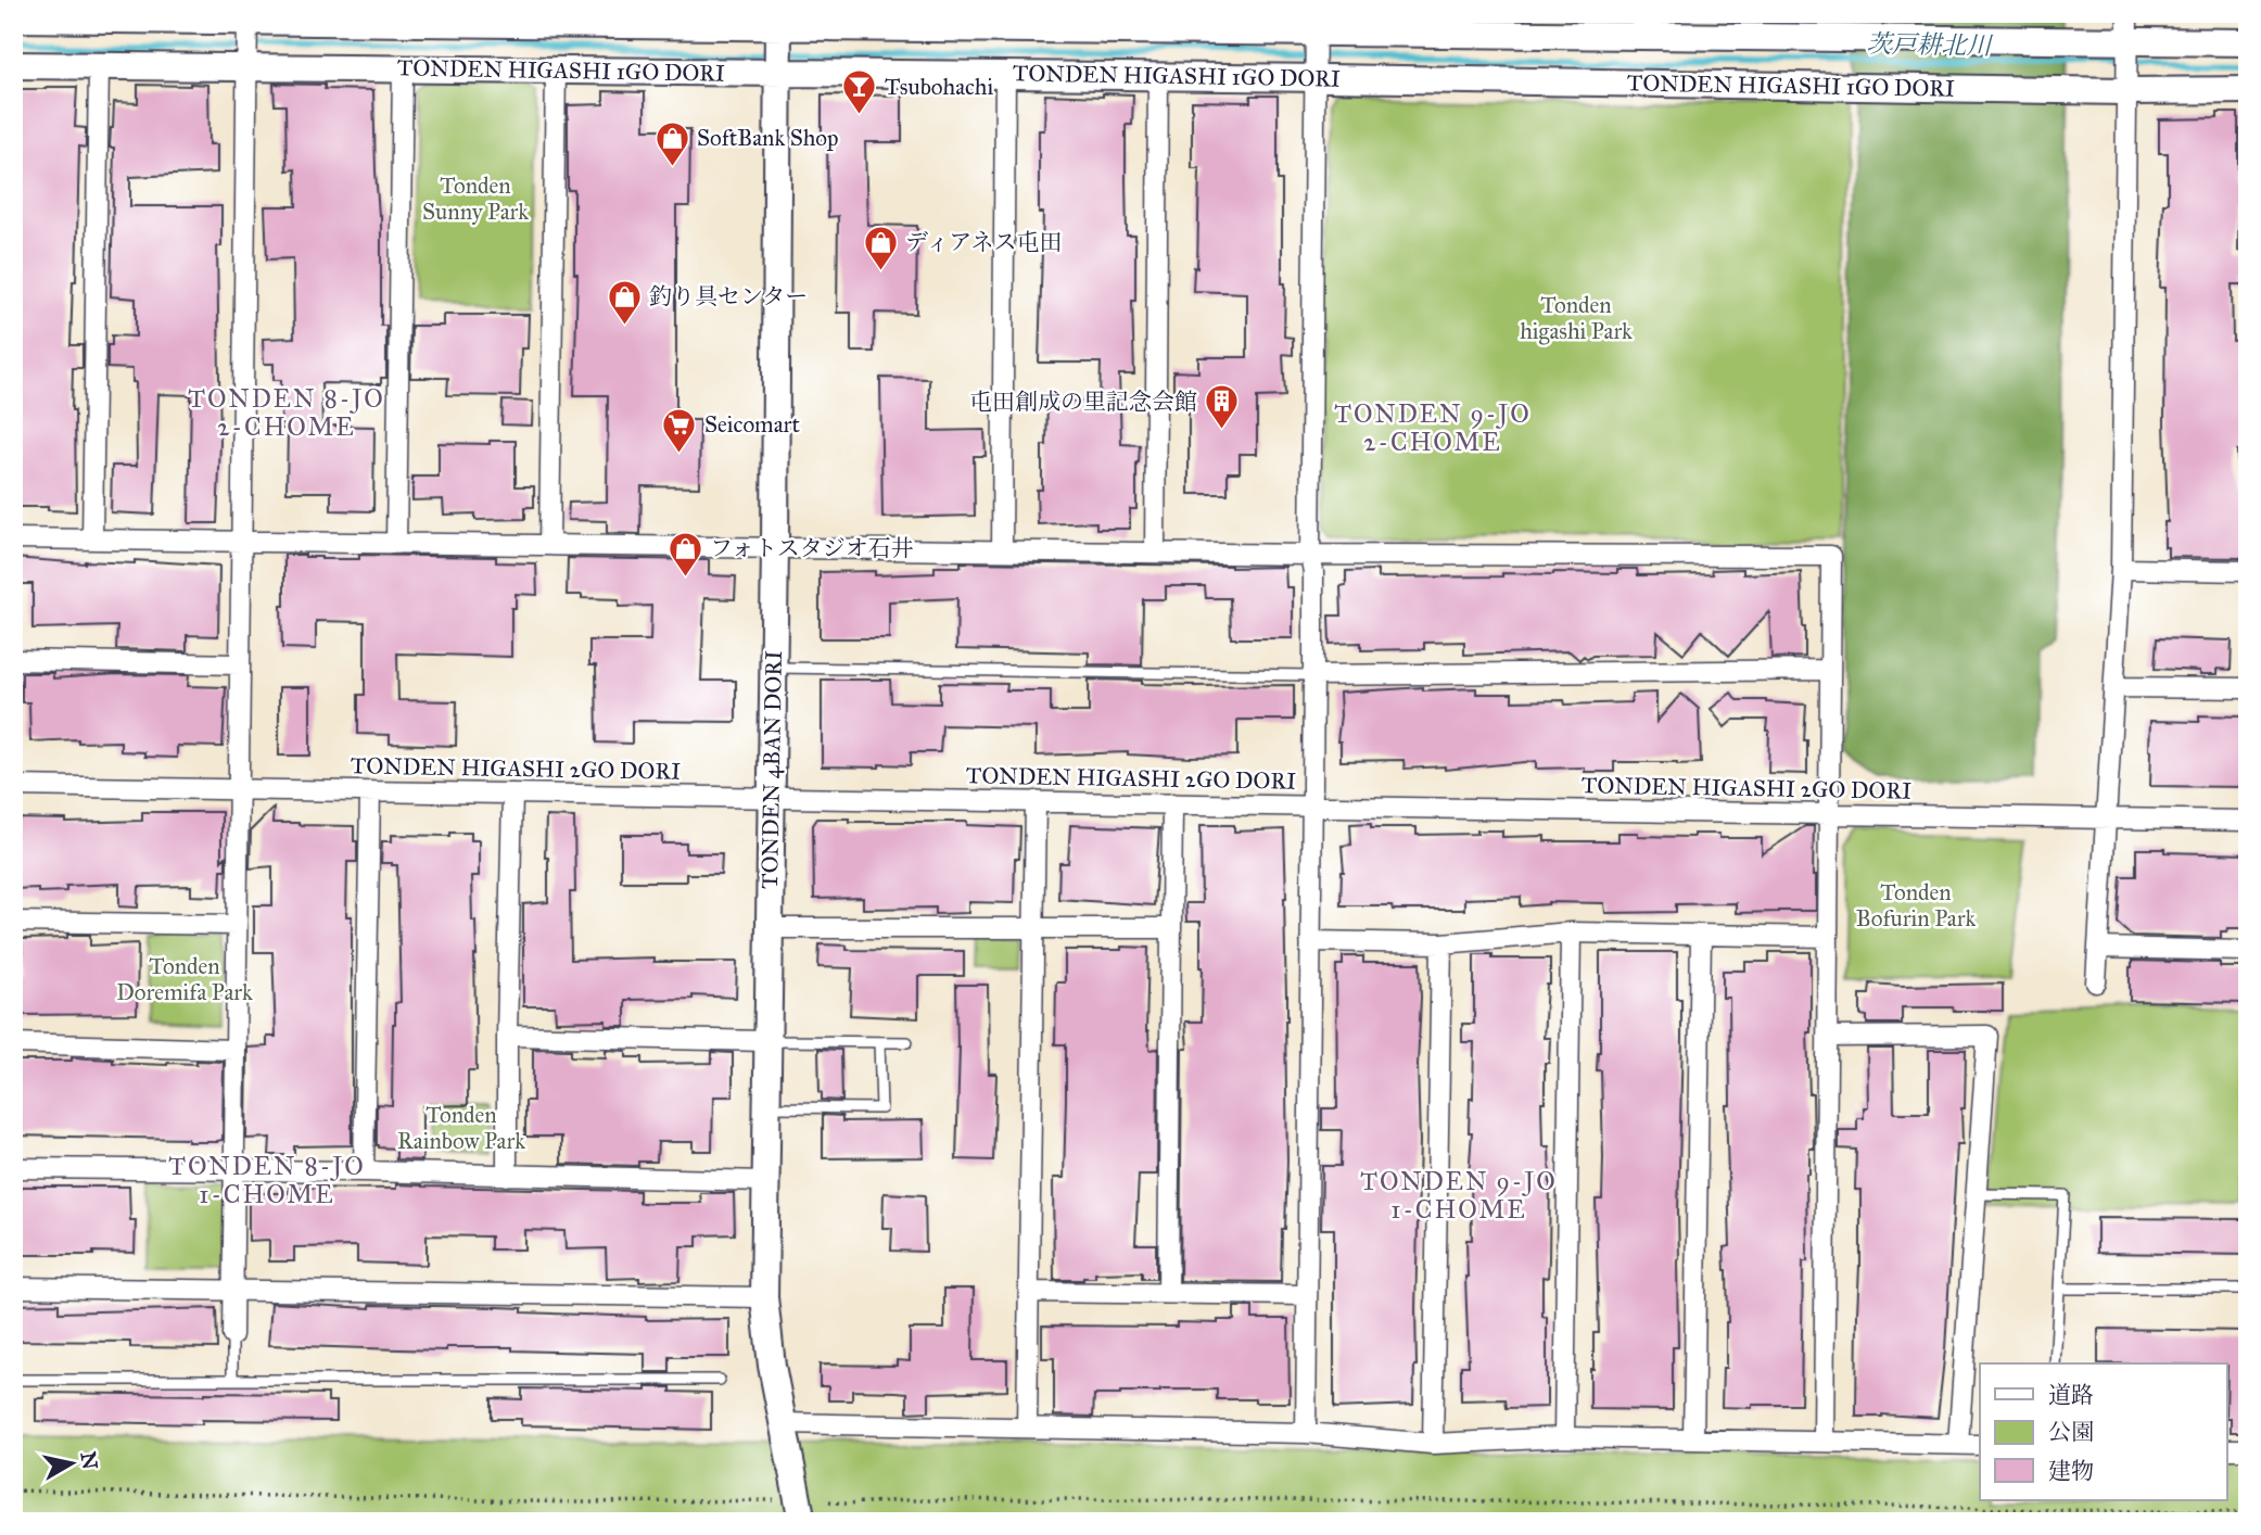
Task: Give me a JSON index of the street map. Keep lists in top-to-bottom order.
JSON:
{
  "streets": {
    "street": ["TONDEN HIGASHI 1GO DORI", "TONDEN HIGASHI 2GO DORI", "TONDEN 4BAN DORI"]
  },
  "crossings": [
    ["TONDEN HIGASHI 1GO DORI", "TONDEN 4BAN DORI"],
    ["TONDEN HIGASHI 2GO DORI", "TONDEN 4BAN DORI"]
  ],
  "districts": [
    "TONDEN 8-JO 2-CHOME",
    "TONDEN 9-JO 2-CHOME",
    "TONDEN 8-JO 1-CHOME",
    "TONDEN 9-JO 1-CHOME"
  ],
  "water": ["茨戸耕北川"],
  "parks": [
    "Tonden Sunny Park",
    "Tonden higashi Park",
    "Tonden Bofurin Park",
    "Tonden Doremifa Park",
    "Tonden Rainbow Park"
  ],
  "places": {
    "bar": ["Tsubohachi"],
    "shop": [
      "SoftBank Shop",
      "ディアネス屯田",
      "釣り具センター",
      "フォトスタジオ石井"
    ],
    "building": ["屯田創成の里記念会館"],
    "supermarket": ["Seicomart"]
  },
  "legend": ["道路", "公園", "建物"],
  "north": "right"
}
